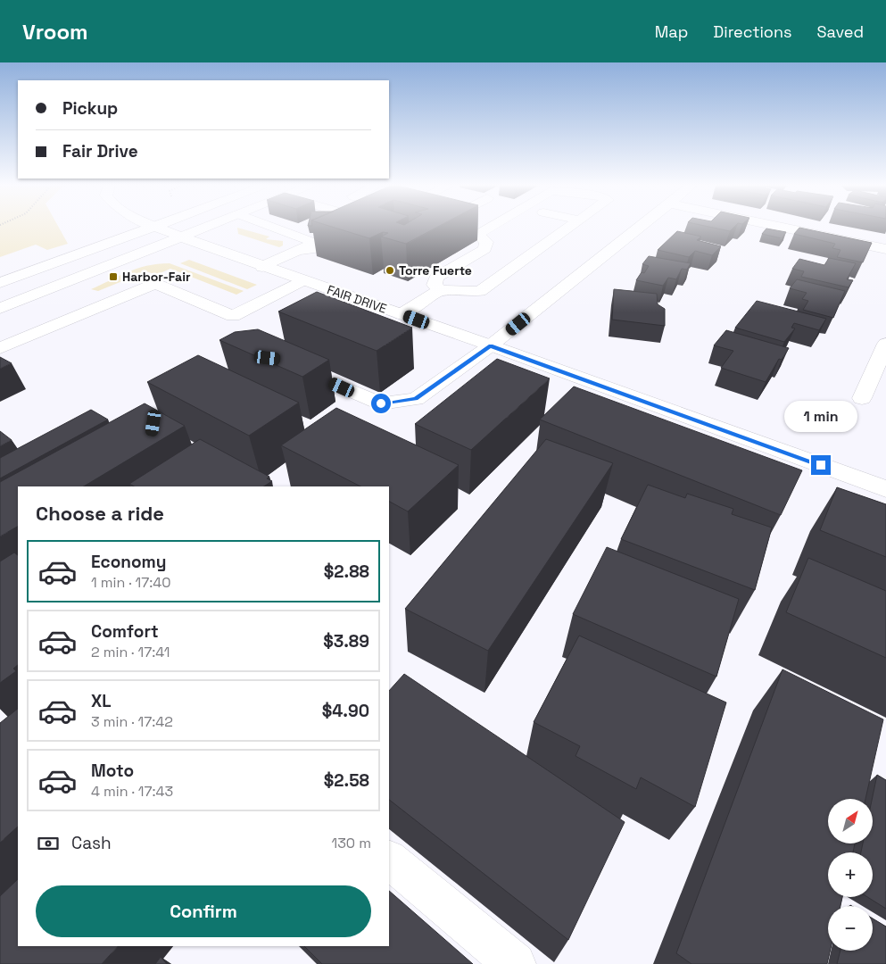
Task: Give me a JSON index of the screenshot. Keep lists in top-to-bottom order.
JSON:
{
  "streets": {
    "main road": ["FAIR DRIVE"]
  },
  "places": {
    "other": ["Torre Fuerte"],
    "transit": ["Harbor-Fair"]
  },
  "north": "top right",
  "page": {
    "header": "Vroom",
    "nav": ["Map", "Directions", "Saved"],
    "banner": ["Pickup", "Fair Drive"],
    "bubble": "1 min",
    "heading": "Choose a ride",
    "list": [
      {
        "name": "Economy",
        "note": "1 min · 17:40",
        "value": "$2.88"
      },
      {
        "name": "Comfort",
        "note": "2 min · 17:41",
        "value": "$3.89"
      },
      {
        "name": "XL",
        "note": "3 min · 17:42",
        "value": "$4.90"
      },
      {
        "name": "Moto",
        "note": "4 min · 17:43",
        "value": "$2.58"
      }
    ],
    "map_buttons": ["+", "−"],
    "pay": ["Cash", "130 m"],
    "buttons": "Confirm"
  }
}
